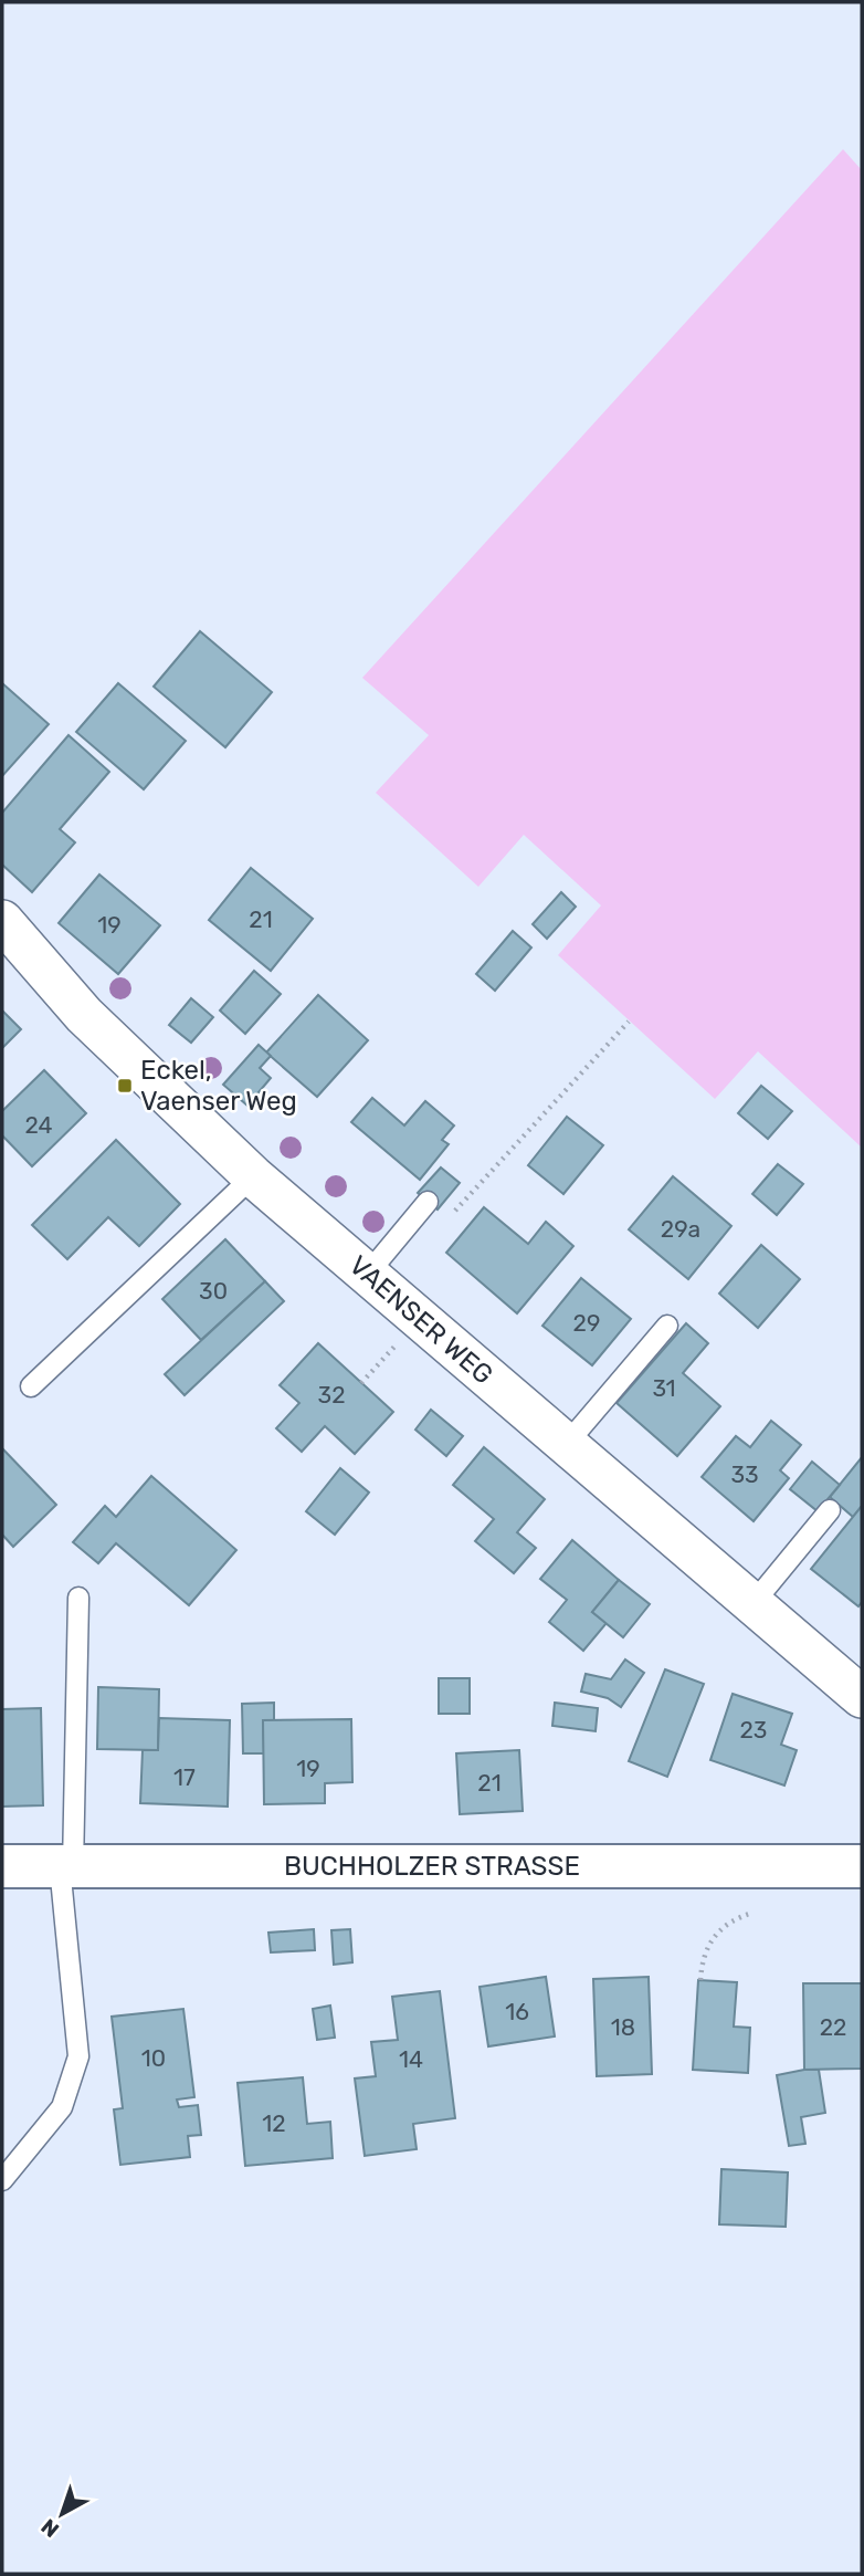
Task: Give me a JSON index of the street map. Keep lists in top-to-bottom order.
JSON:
{
  "streets": {
    "street": ["VAENSER WEG", "BUCHHOLZER STRASSE"]
  },
  "places": {
    "transit": ["Eckel, Vaenser Weg"]
  },
  "house_numbers": [
    "21",
    "19",
    "24",
    "29a",
    "30",
    "29",
    "31",
    "32",
    "33",
    "23",
    "19",
    "17",
    "21",
    "16",
    "18",
    "22",
    "10",
    "14",
    "12"
  ],
  "north": "bottom left"
}
